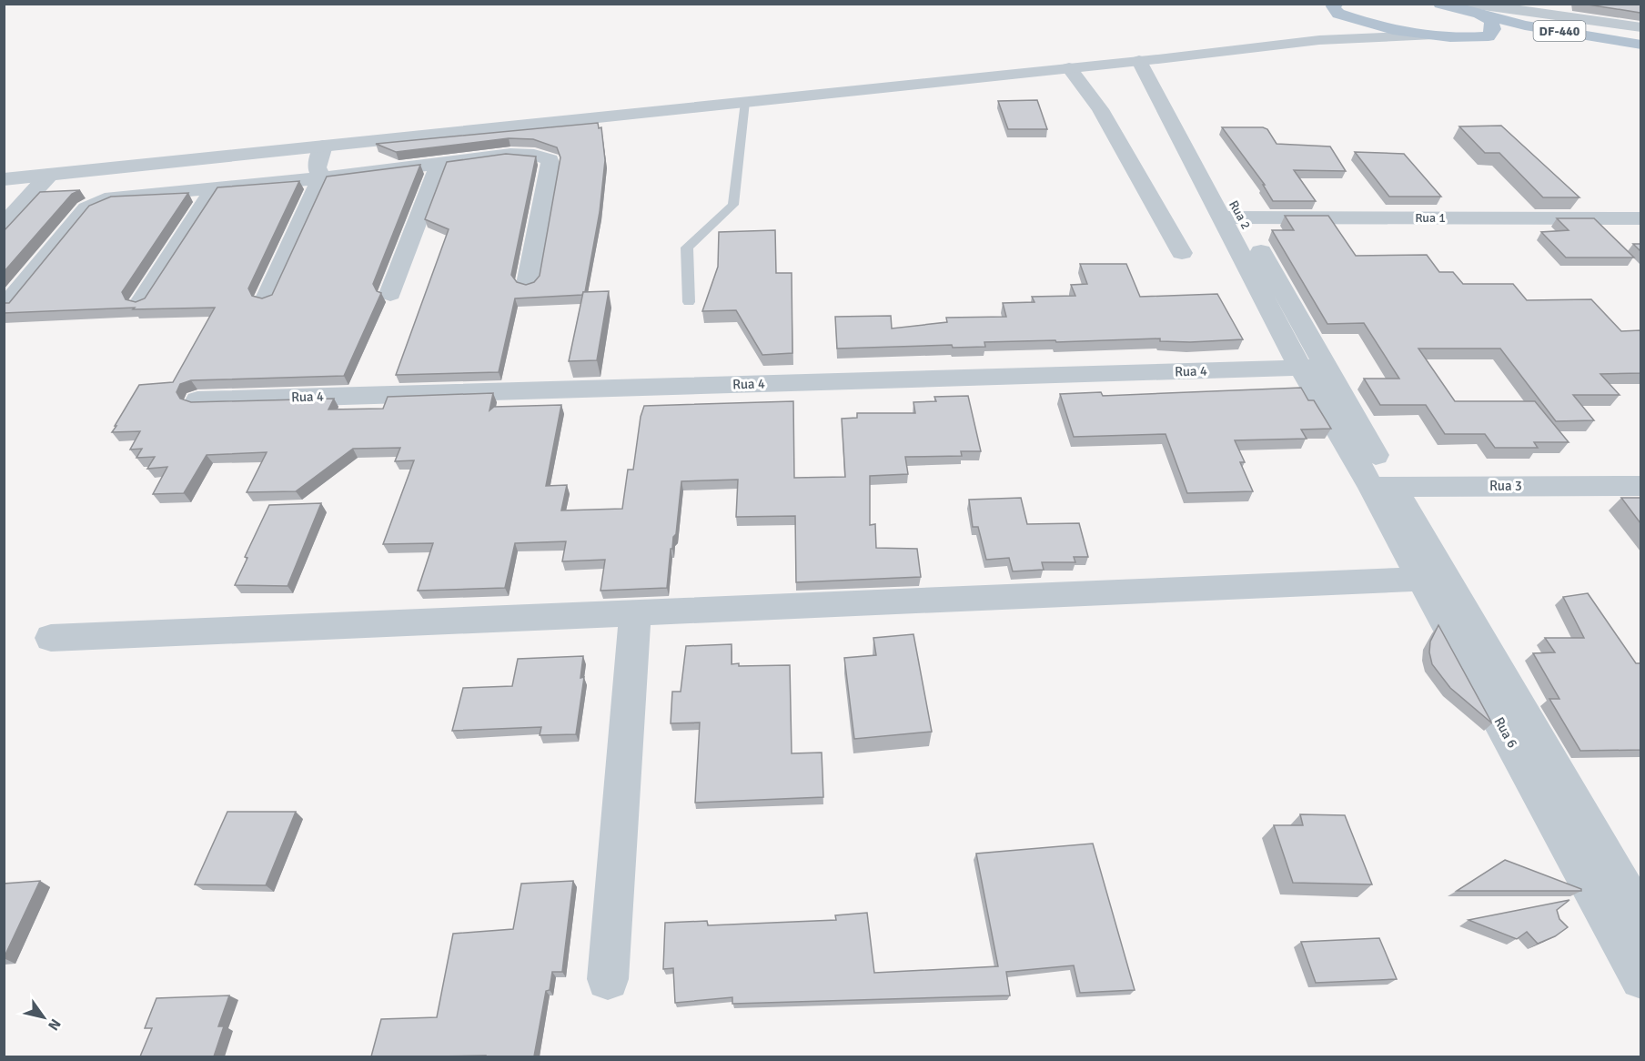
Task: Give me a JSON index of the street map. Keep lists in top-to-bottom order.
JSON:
{
  "streets": {
    "main road": ["DF-440"],
    "street": [
      "Rua 2",
      "Rua 1",
      "Rua 4",
      "Rua 3",
      "Rua 6"
    ]
  },
  "crossings": [
    ["Rua 2", "Rua 1"],
    ["Rua 2", "Rua 4"],
    ["Rua 3", "Rua 6"]
  ],
  "north": "bottom right"
}
